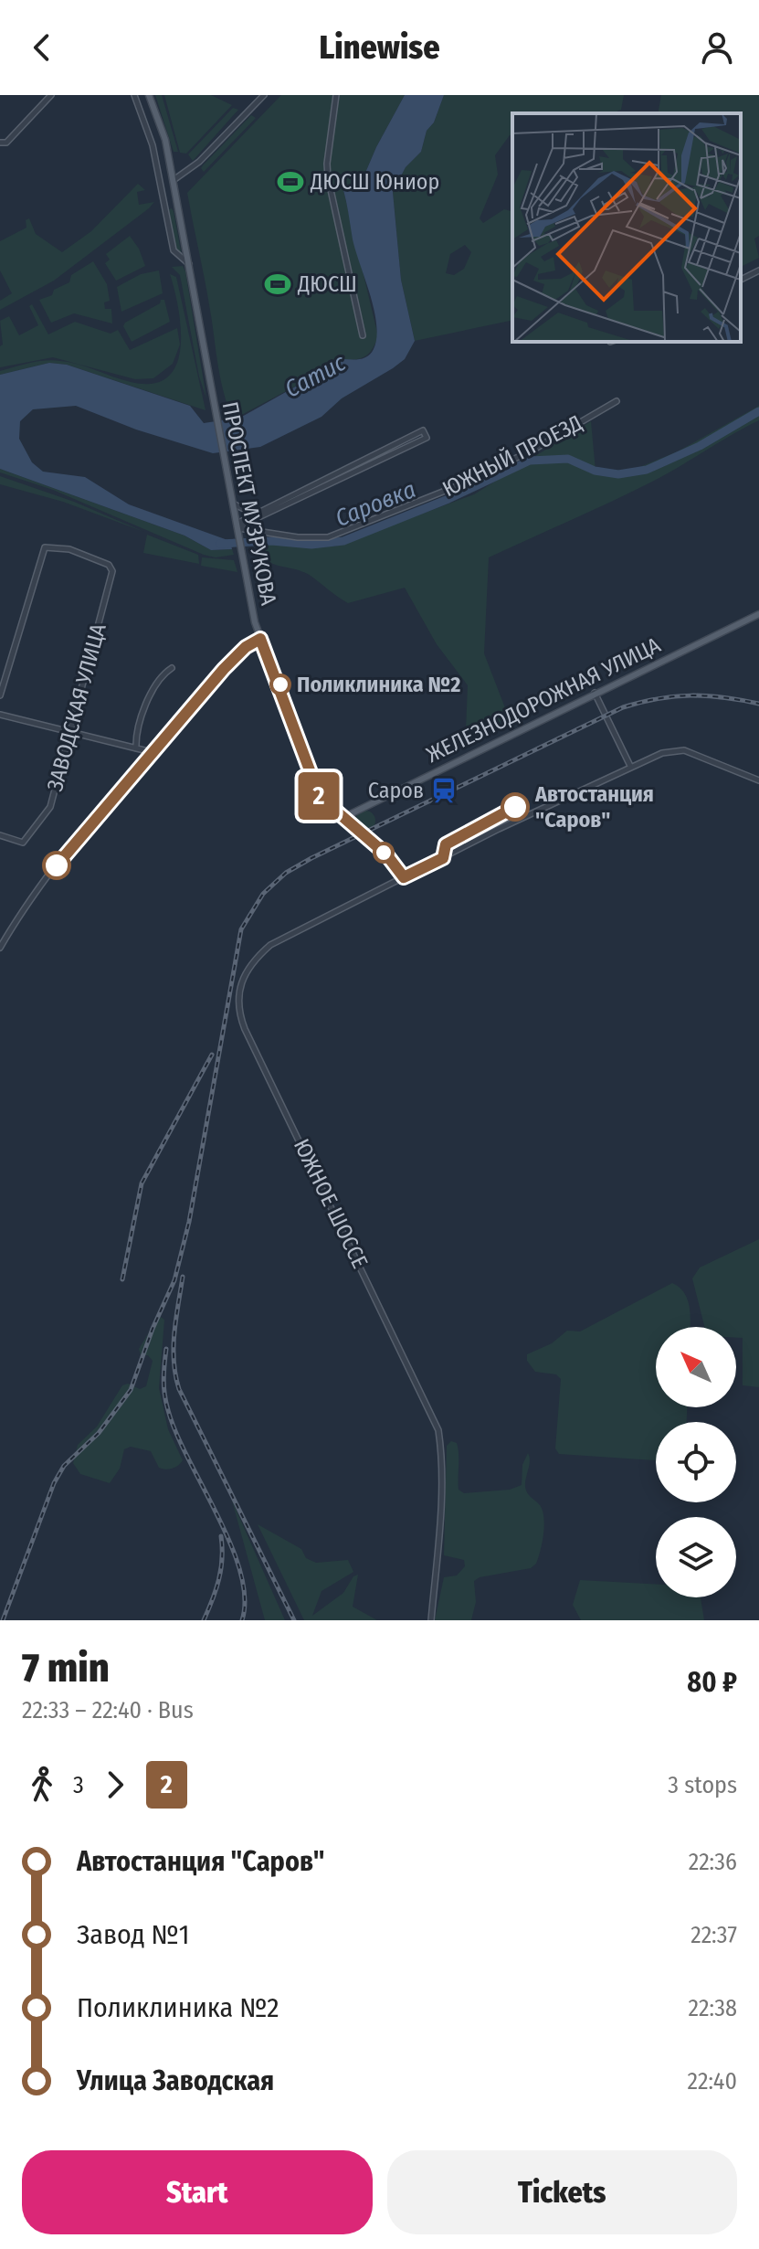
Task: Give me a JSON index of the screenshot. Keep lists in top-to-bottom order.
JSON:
{
  "streets": {
    "main road": ["ПРОСПЕКТ МУЗРУКОВА", "ЖЕЛЕЗНОДОРОЖНАЯ УЛИЦА"],
    "street": ["ЮЖНЫЙ ПРОЕЗД", "ЗАВОДСКАЯ УЛИЦА", "ЮЖНОЕ ШОССЕ"]
  },
  "crossings": [
    ["ЮЖНЫЙ ПРОЕЗД", "ПРОСПЕКТ МУЗРУКОВА"],
    ["ПРОСПЕКТ МУЗРУКОВА", "ЖЕЛЕЗНОДОРОЖНАЯ УЛИЦА"],
    ["ПРОСПЕКТ МУЗРУКОВА", "ЮЖНОЕ ШОССЕ"]
  ],
  "water": ["Сатис", "Саровка"],
  "places": {
    "sports": ["ДЮСШ Юниор", "ДЮСШ"],
    "other": ["Поликлиника №2", "Автостанция \"Саров\""],
    "station": ["Саров"]
  },
  "lines": ["bus line 2"],
  "north": "top left",
  "page": {
    "header": "Linewise",
    "on_map": "2",
    "heading": ["7 min", "22:33 – 22:40 · Bus", "80 ₽"],
    "legs": ["3", "2", "3 stops"],
    "list": [
      {
        "name": "Автостанция \"Саров\"",
        "value": "22:36"
      },
      {
        "name": "Завод №1",
        "value": "22:37"
      },
      {
        "name": "Поликлиника №2",
        "value": "22:38"
      },
      {
        "name": "Улица Заводская",
        "value": "22:40"
      }
    ],
    "buttons": ["Start", "Tickets"]
  }
}
